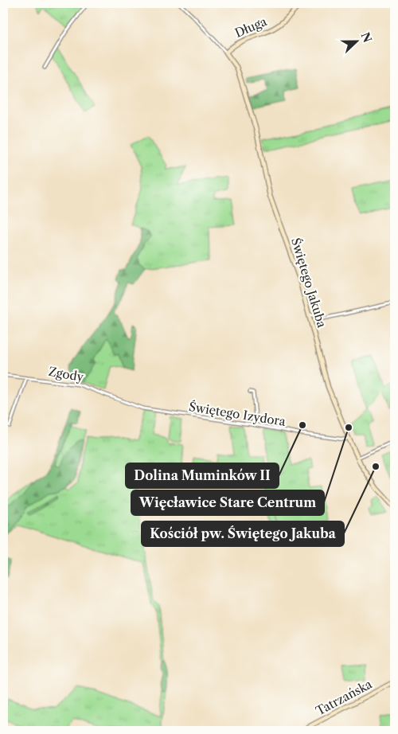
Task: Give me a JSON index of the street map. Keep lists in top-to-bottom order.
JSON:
{
  "streets": {
    "street": [
      "Długa",
      "Świętego Jakuba",
      "Zgody",
      "Świętego Izydora",
      "Tatrzańska"
    ]
  },
  "crossings": [
    ["Długa", "Świętego Jakuba"],
    ["Świętego Jakuba", "Świętego Izydora"],
    ["Zgody", "Świętego Izydora"]
  ],
  "places": ["Dolina Muminków II", "Więcławice Stare Centrum", "Kościół pw. Świętego Jakuba"],
  "north": "right"
}
